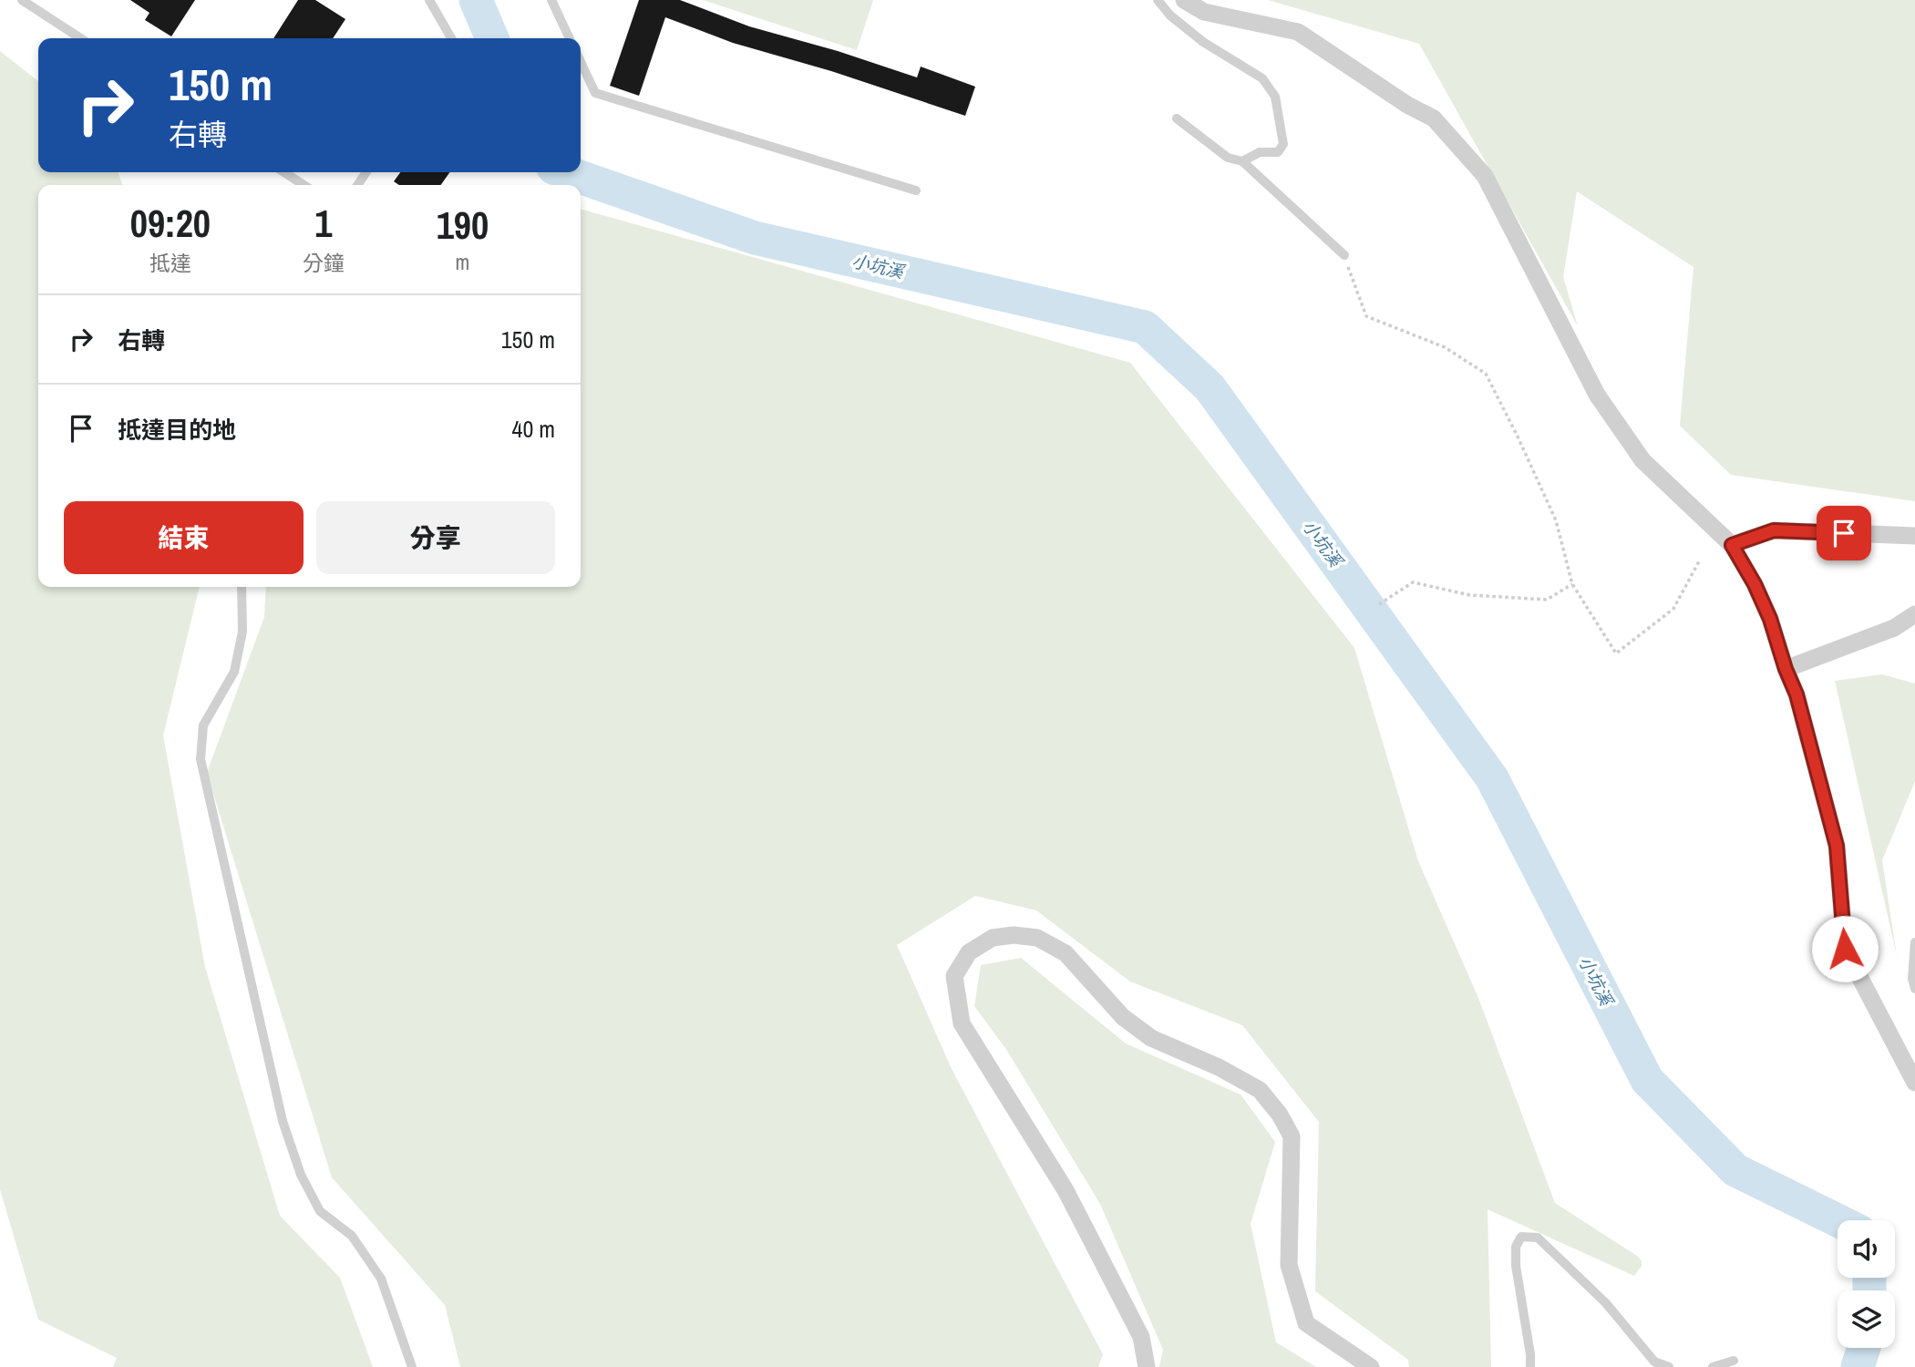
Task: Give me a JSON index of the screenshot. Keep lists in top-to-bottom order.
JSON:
{
  "water": ["小坑溪"],
  "page": {
    "turn": ["150 m", "右轉"],
    "eta": [
      "09:20",
      "抵達",
      "1",
      "分鐘",
      "190",
      "m"
    ],
    "list": [
      {
        "name": "右轉",
        "value": "150 m"
      },
      {
        "name": "抵達目的地",
        "value": "40 m"
      }
    ],
    "buttons": ["結束", "分享"]
  }
}
